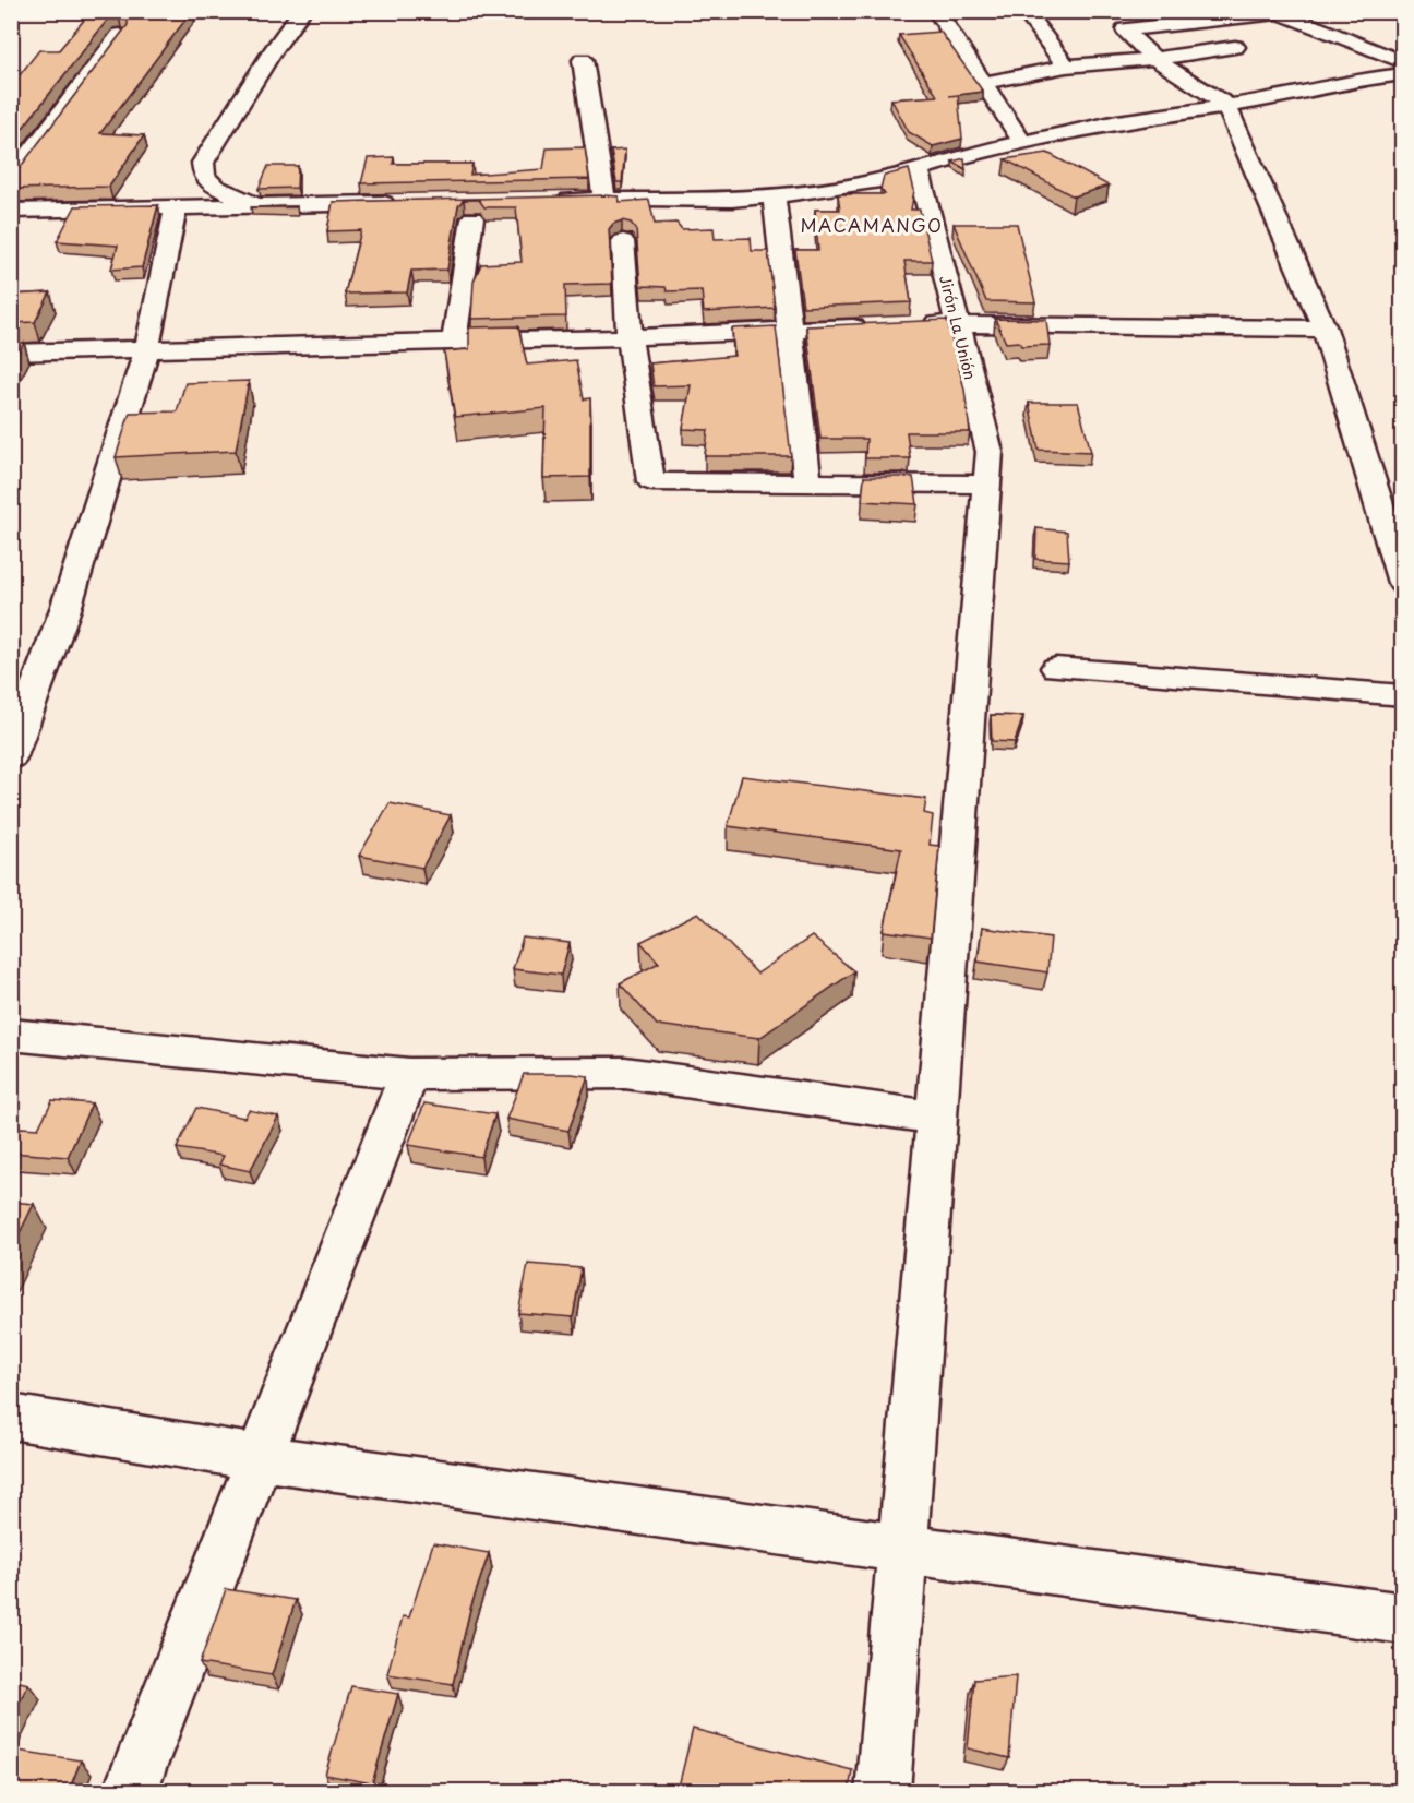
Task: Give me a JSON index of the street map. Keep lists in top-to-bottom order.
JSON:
{
  "streets": {
    "street": ["Jirón La Unión"]
  },
  "districts": ["MACAMANGO"]
}
